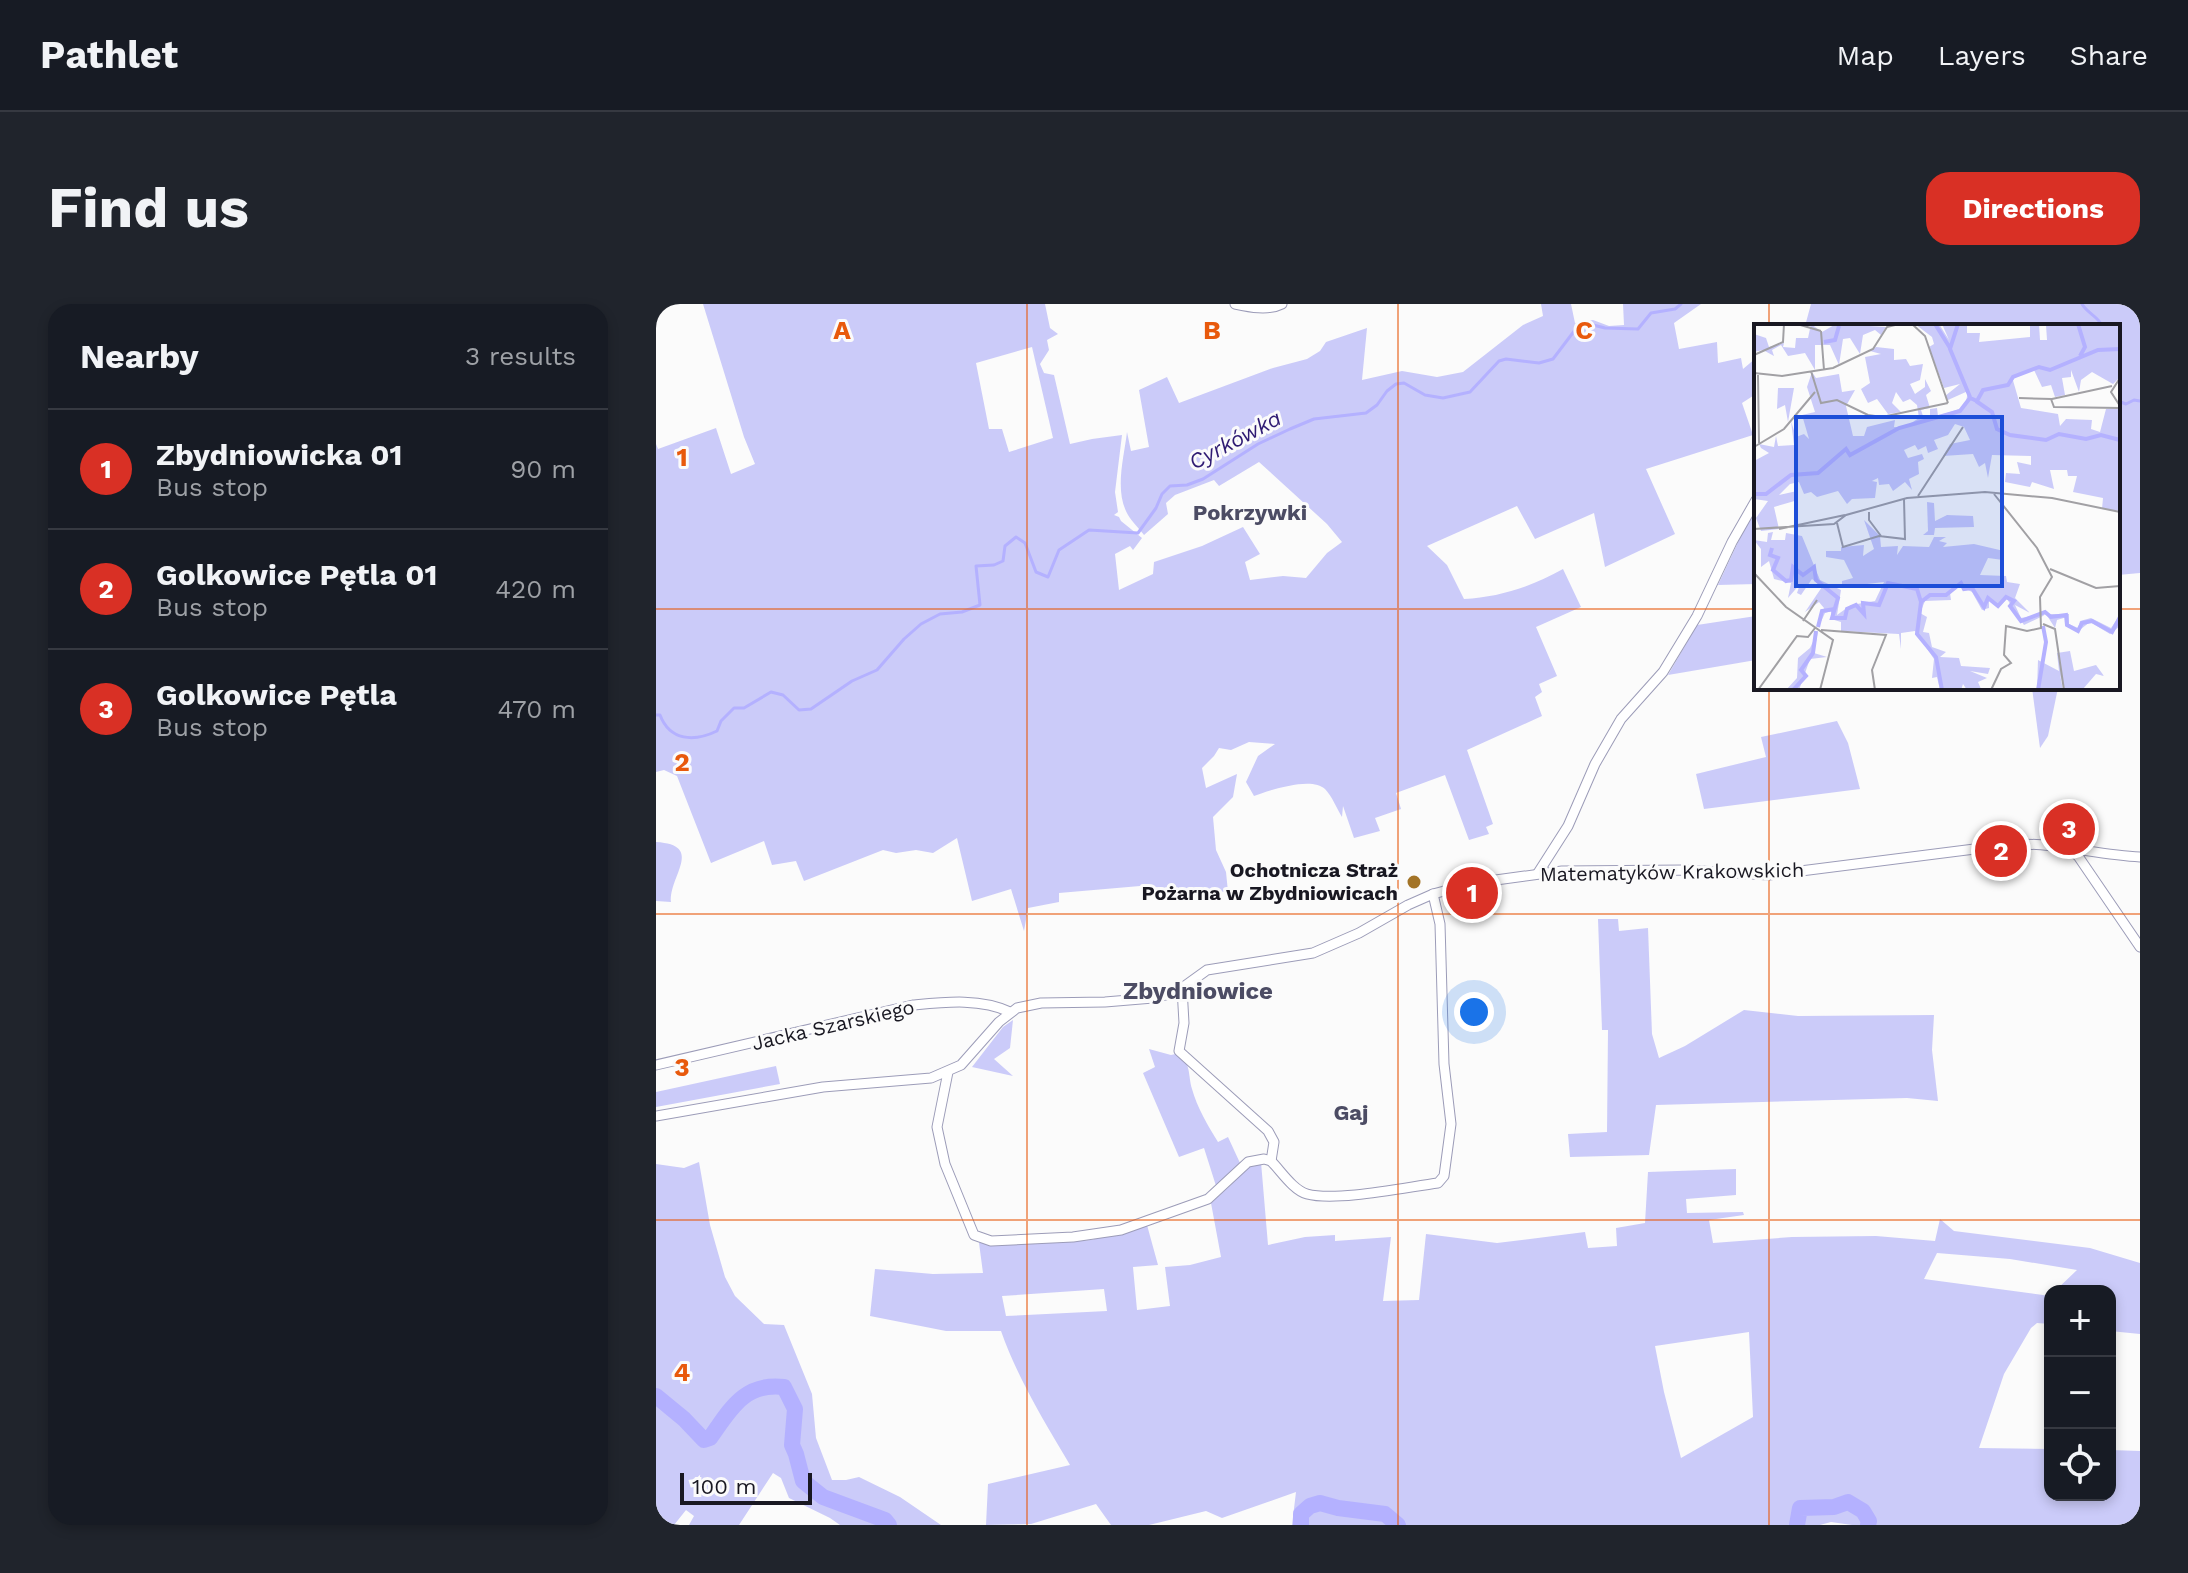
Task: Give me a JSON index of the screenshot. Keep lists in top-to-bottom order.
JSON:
{
  "streets": {
    "street": ["Matematyków Krakowskich", "Jacka Szarskiego"]
  },
  "crossings": [
    ["Matematyków Krakowskich", "Jacka Szarskiego"]
  ],
  "districts": ["Pokrzywki", "Zbydniowice", "Gaj"],
  "water": ["Cyrkówka"],
  "places": ["Ochotnicza Straż Pożarna w Zbydniowicach"],
  "scale_bar": "100 m",
  "page": {
    "header": "Pathlet",
    "nav": ["Map", "Layers", "Share"],
    "buttons": "Directions",
    "title": "Find us",
    "heading": ["Nearby", "3 results"],
    "list": [
      {
        "mark": "1",
        "name": "Zbydniowicka 01",
        "note": "Bus stop",
        "value": "90 m"
      },
      {
        "mark": "2",
        "name": "Golkowice Pętla 01",
        "note": "Bus stop",
        "value": "420 m"
      },
      {
        "mark": "3",
        "name": "Golkowice Pętla",
        "note": "Bus stop",
        "value": "470 m"
      }
    ],
    "pins": ["3", "2", "1"],
    "map_buttons": ["+", "−"],
    "scale": "100 m"
  },
  "grid": {
    "columns": ["A", "B", "C"],
    "rows": [
      "1",
      "2",
      "3",
      "4"
    ]
  }
}
